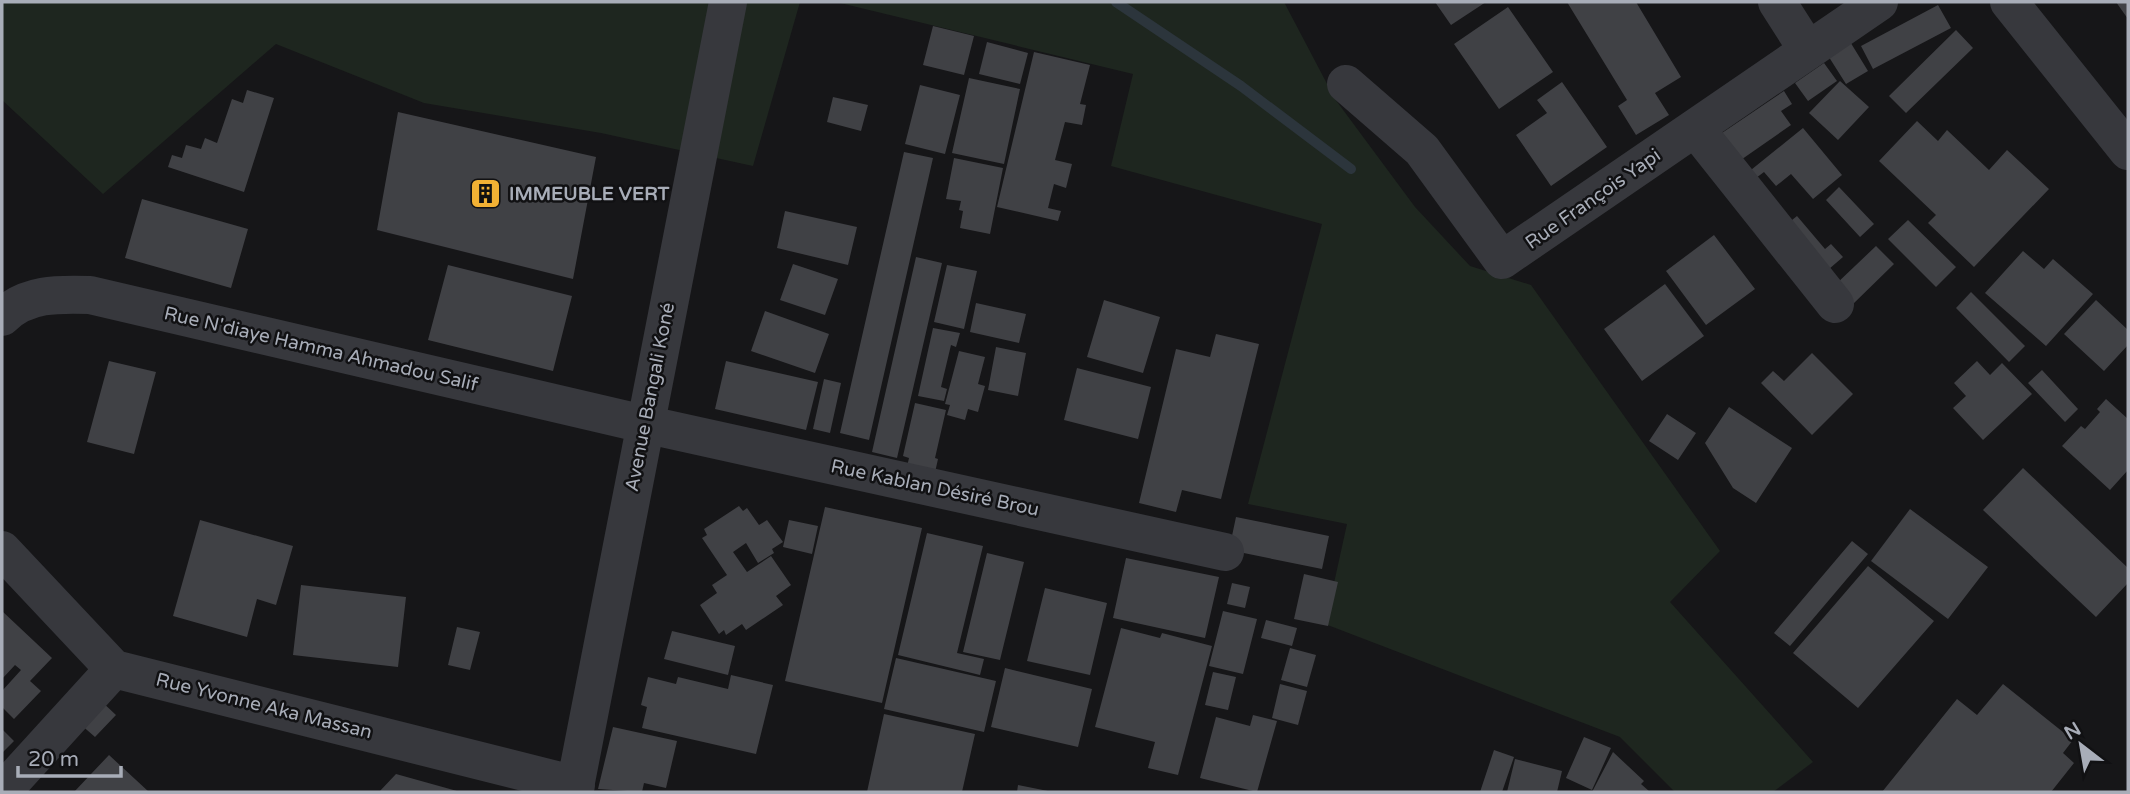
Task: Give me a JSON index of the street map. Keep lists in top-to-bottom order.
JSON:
{
  "streets": {
    "street": [
      "Rue François Yapi",
      "Rue N'diaye Hamma Ahmadou Salif",
      "Avenue Bangali Koné",
      "Rue Kablan Désiré Brou",
      "Rue Yvonne Aka Massan"
    ]
  },
  "crossings": [
    ["Rue N'diaye Hamma Ahmadou Salif", "Avenue Bangali Koné"],
    ["Rue N'diaye Hamma Ahmadou Salif", "Rue Kablan Désiré Brou"],
    ["Avenue Bangali Koné", "Rue Kablan Désiré Brou"],
    ["Avenue Bangali Koné", "Rue Yvonne Aka Massan"]
  ],
  "places": {
    "building": ["IMMEUBLE VERT"]
  },
  "scale_bar": "20 m",
  "north": "top left"
}
